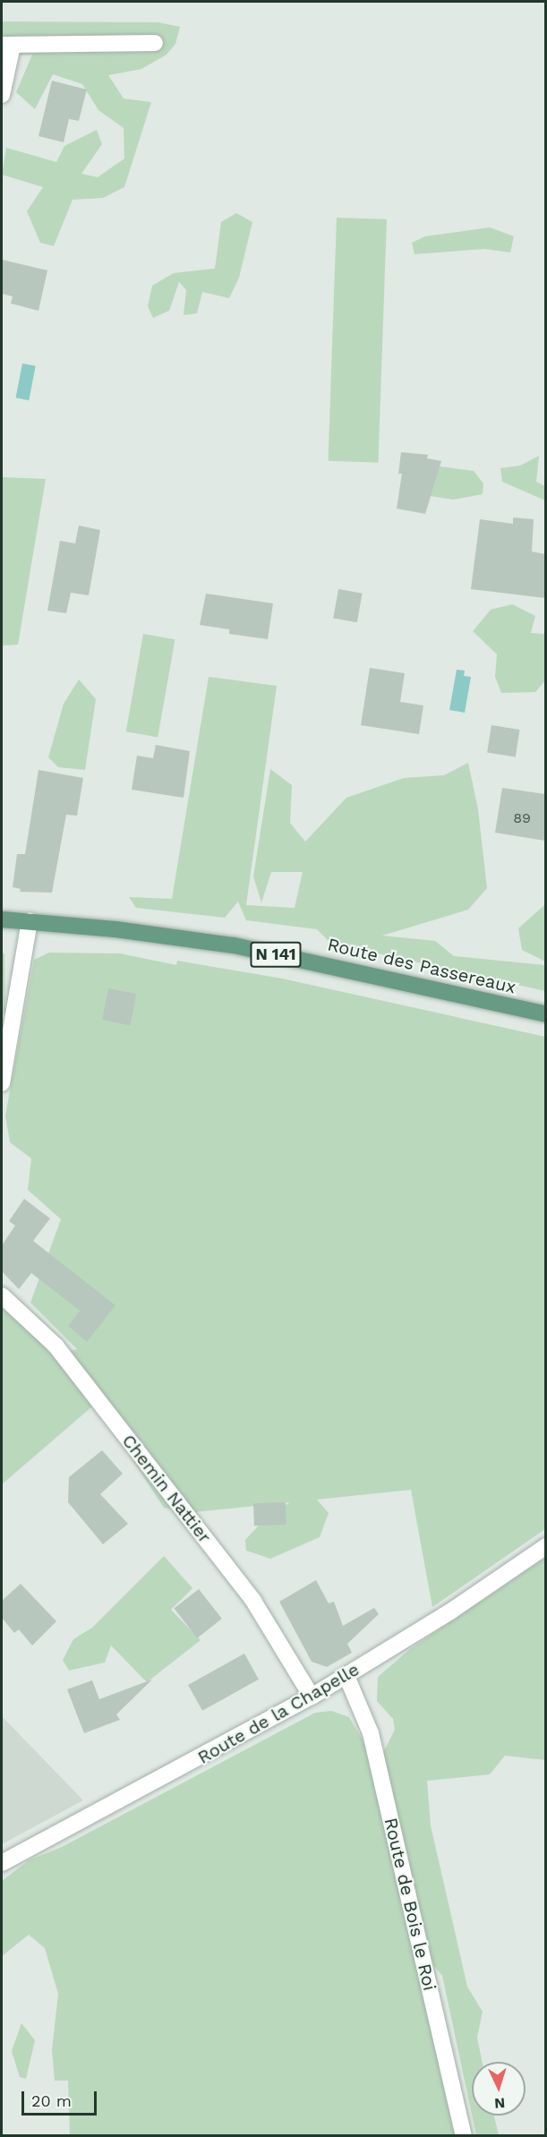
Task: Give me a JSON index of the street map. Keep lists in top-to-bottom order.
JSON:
{
  "streets": {
    "main road": ["N 141", "Route des Passereaux"],
    "street": ["Chemin Nattier", "Route de la Chapelle", "Route de Bois le Roi"]
  },
  "crossings": [
    ["Chemin Nattier", "Route de la Chapelle"],
    ["Route de la Chapelle", "Route de Bois le Roi"]
  ],
  "house_numbers": ["89"],
  "scale_bar": "20 m",
  "north": "bottom"
}
